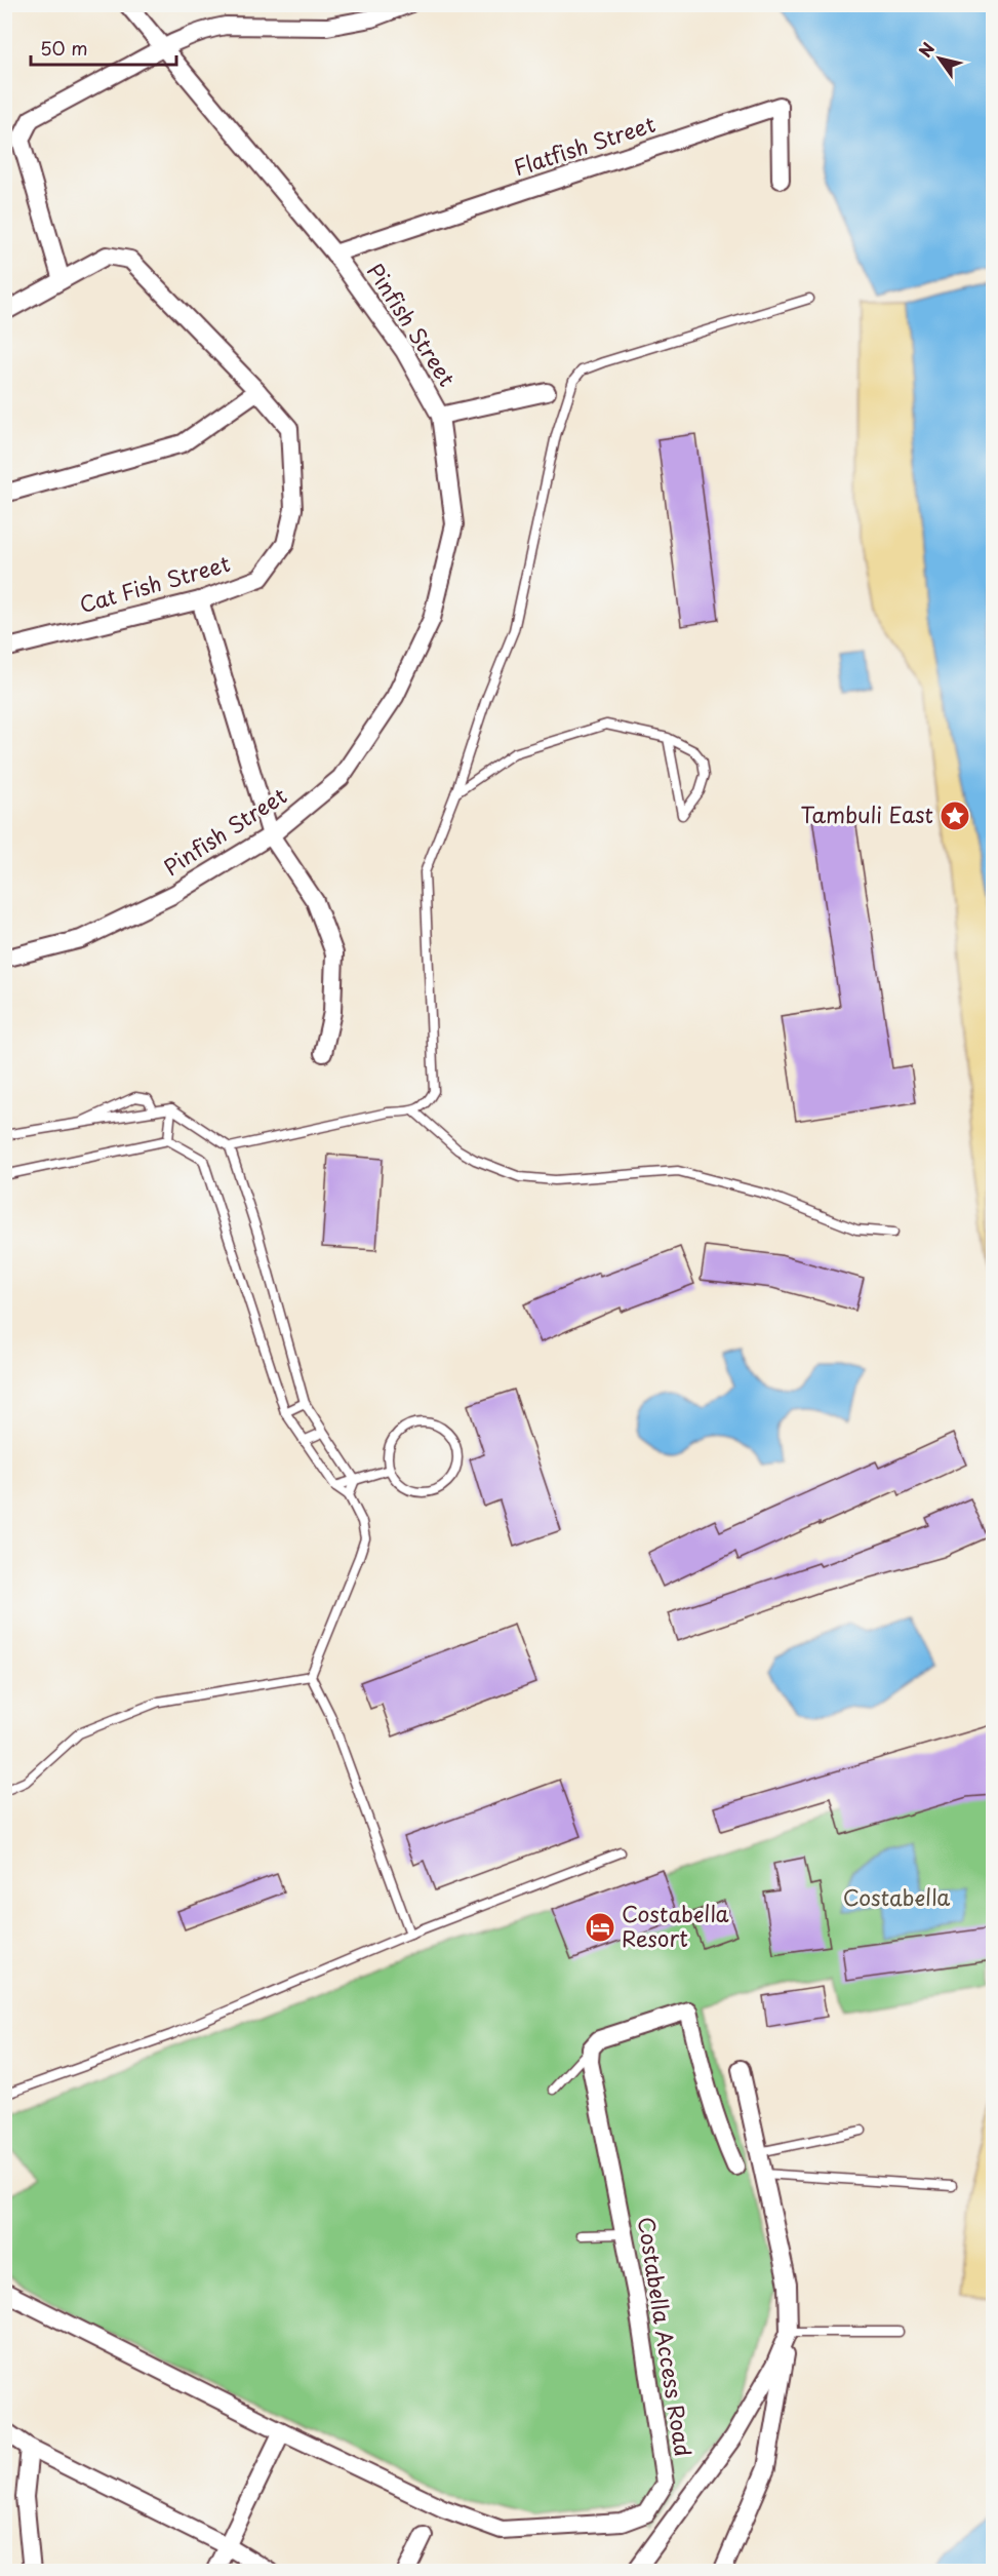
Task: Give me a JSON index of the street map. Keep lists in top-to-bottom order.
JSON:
{
  "streets": {
    "street": [
      "Flatfish Street",
      "Pinfish Street",
      "Cat Fish Street",
      "Costabella Access Road"
    ]
  },
  "crossings": [
    ["Flatfish Street", "Pinfish Street"]
  ],
  "parks": ["Costabella"],
  "places": {
    "place": ["Tambuli East"],
    "hotel": ["Costabella Resort"]
  },
  "scale_bar": "50 m",
  "north": "top left"
}
